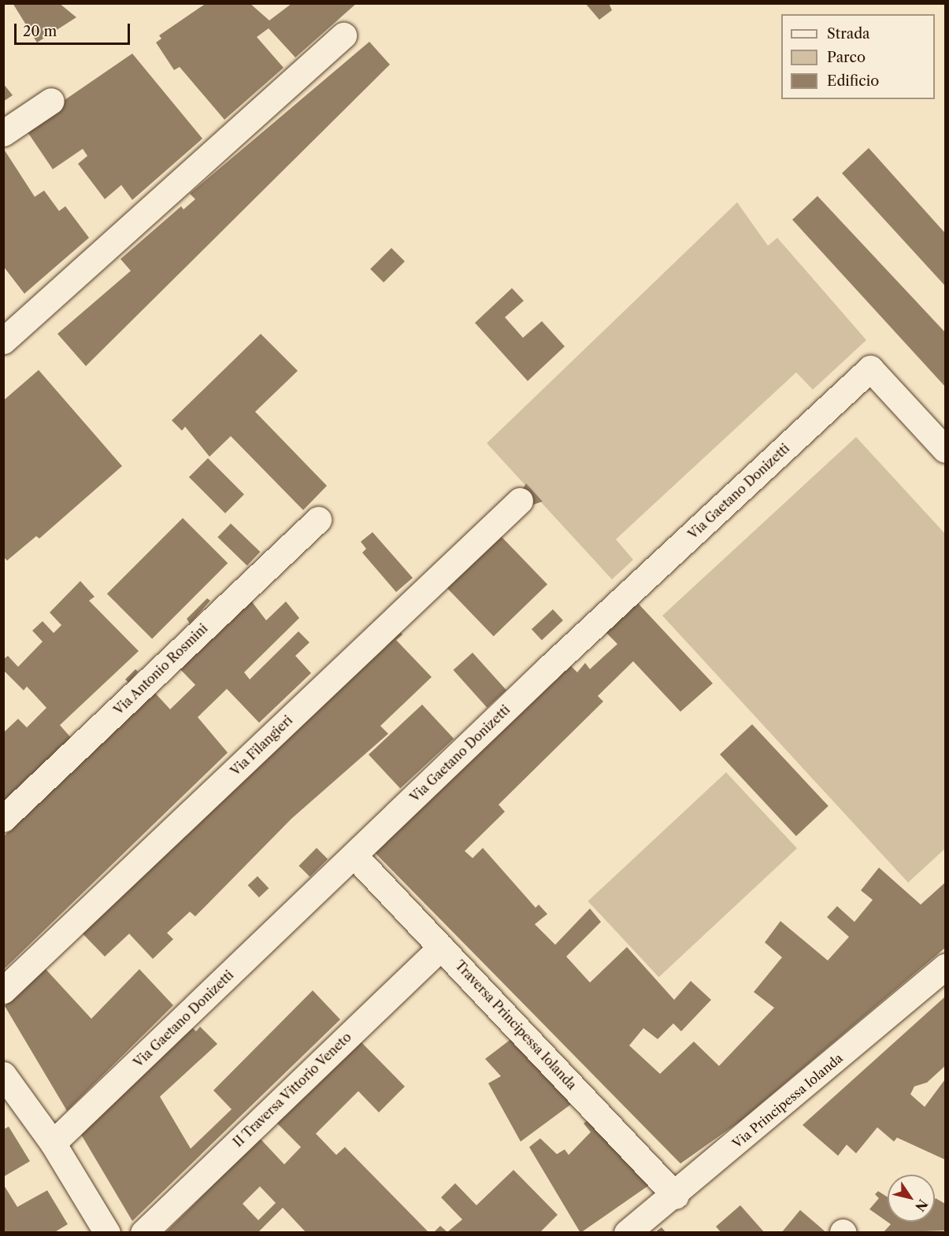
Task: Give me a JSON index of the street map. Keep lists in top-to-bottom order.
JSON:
{
  "streets": {
    "street": [
      "Via Gaetano Donizetti",
      "Via Antonio Rosmini",
      "Via Filangieri",
      "Traversa Principessa Iolanda",
      "II Traversa Vittorio Veneto",
      "Via Principessa Iolanda"
    ]
  },
  "crossings": [
    ["Via Gaetano Donizetti", "Traversa Principessa Iolanda"],
    ["Traversa Principessa Iolanda", "II Traversa Vittorio Veneto"],
    ["Traversa Principessa Iolanda", "Via Principessa Iolanda"]
  ],
  "legend": ["Strada", "Parco", "Edificio"],
  "scale_bar": "20 m",
  "north": "bottom right"
}
